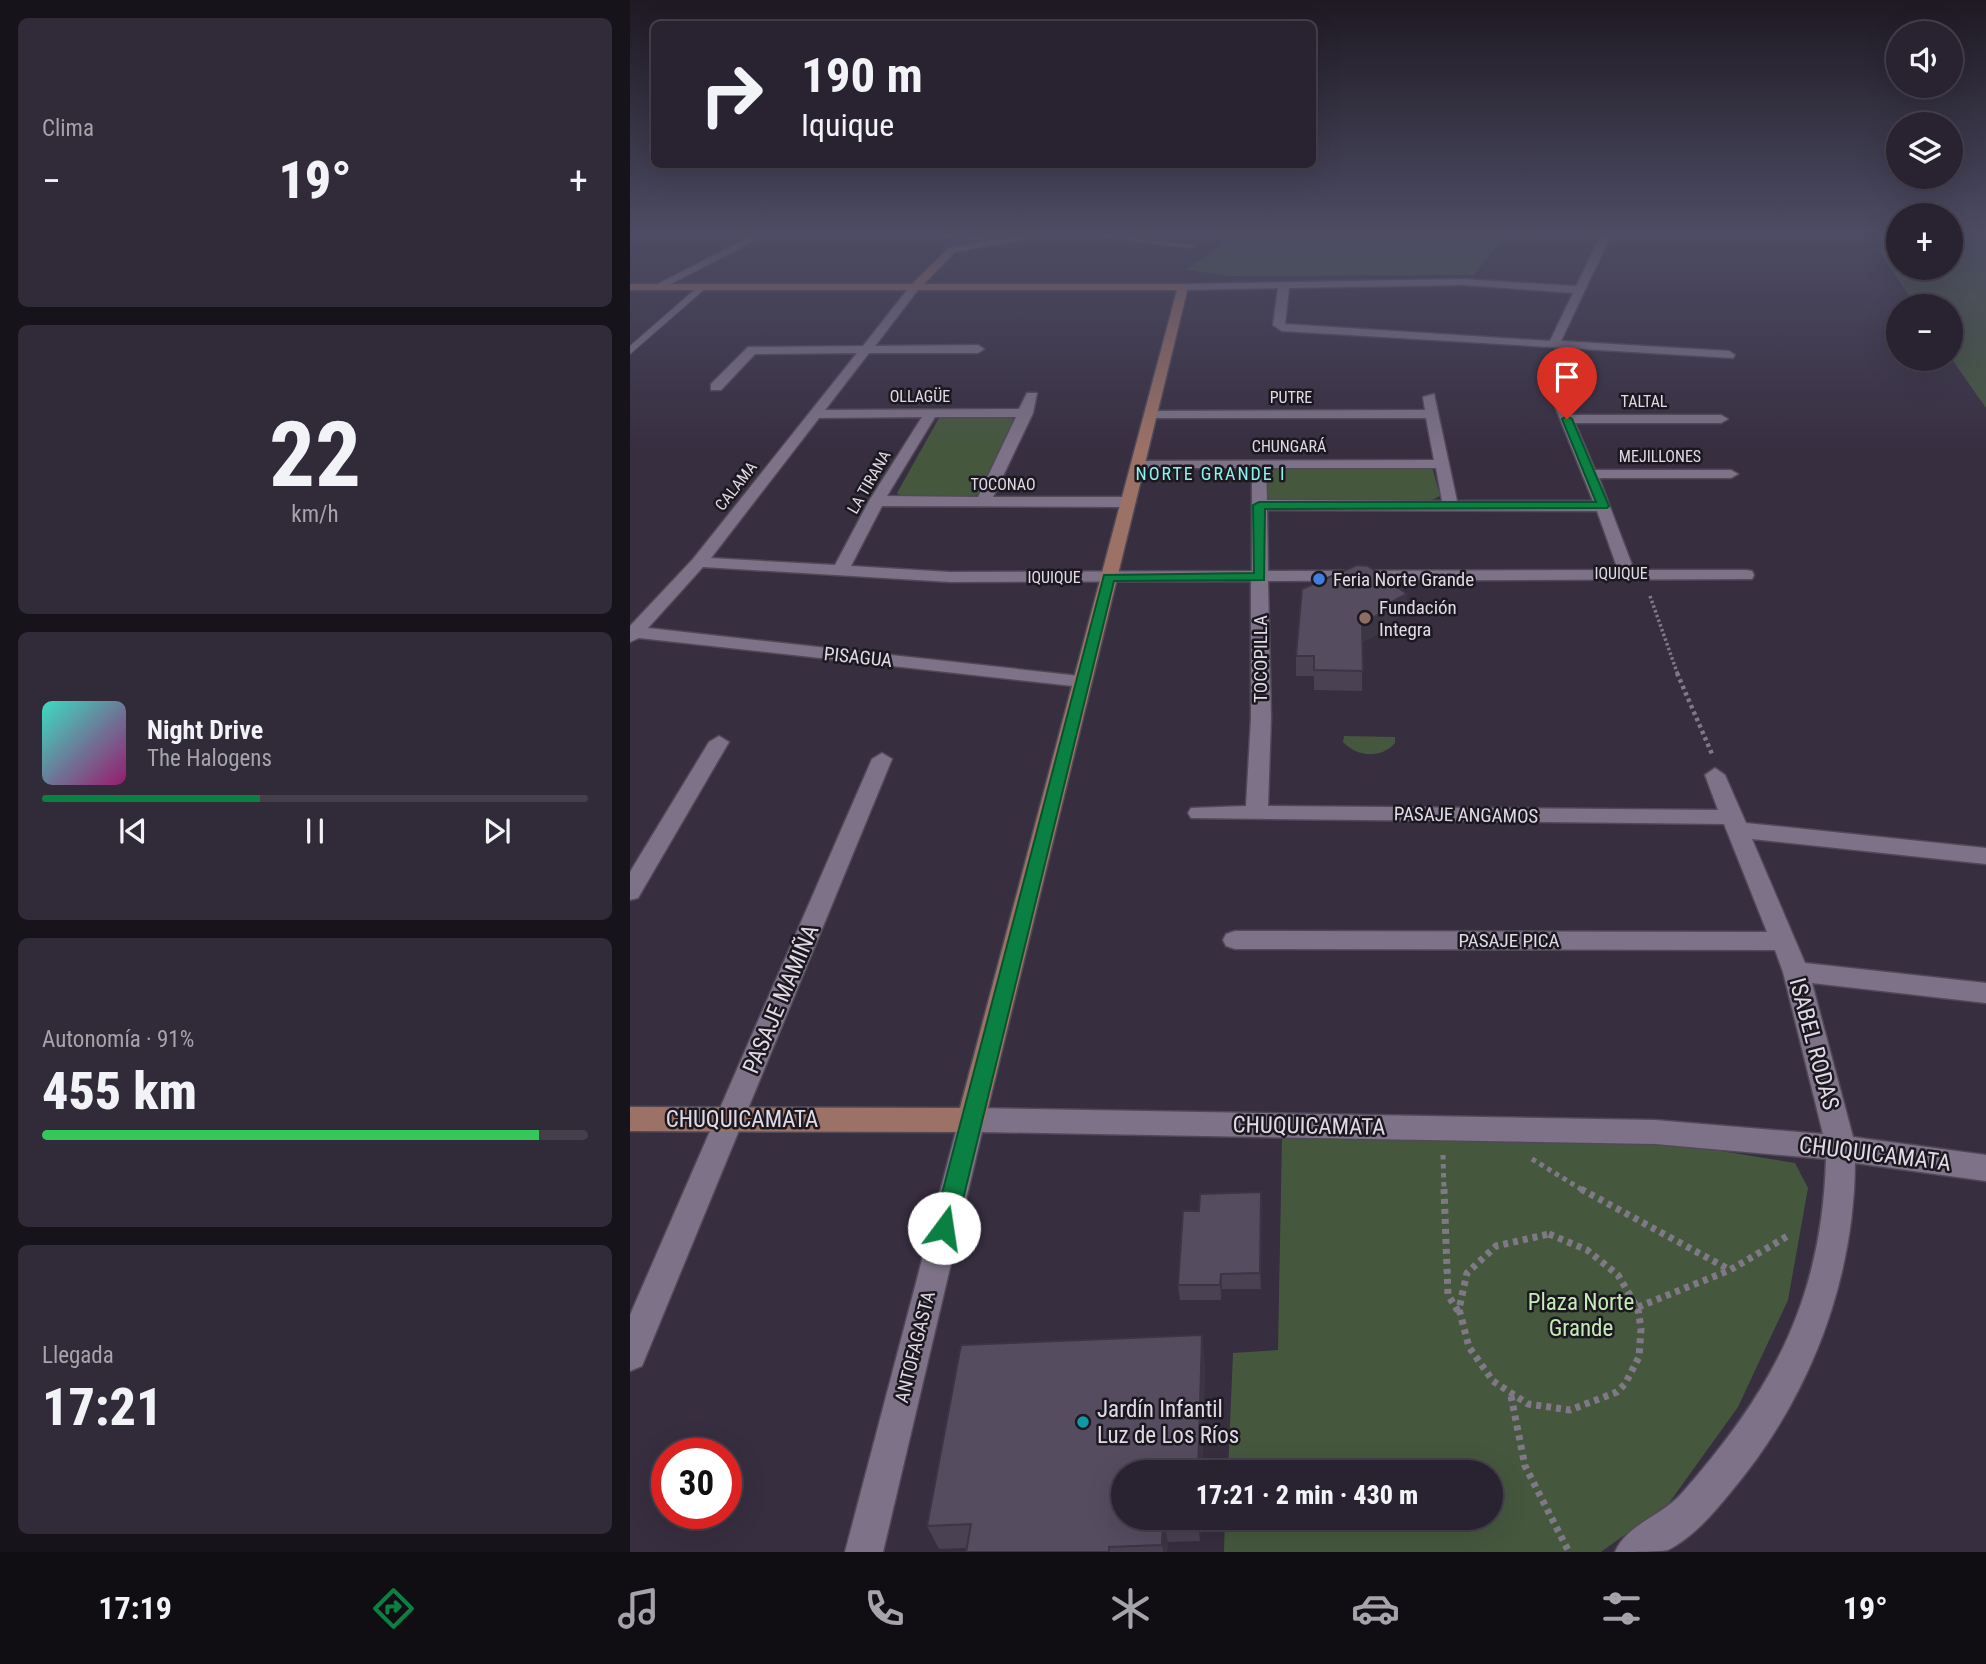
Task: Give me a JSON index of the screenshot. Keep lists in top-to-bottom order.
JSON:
{
  "streets": {
    "street": [
      "OLLAGÜE",
      "PUTRE",
      "TALTAL",
      "CHUNGARÁ",
      "MEJILLONES",
      "LA TIRANA",
      "TOCONAO",
      "CALAMA",
      "IQUIQUE",
      "PISAGUA",
      "TOCOPILLA",
      "PASAJE ANGAMOS",
      "PASAJE PICA",
      "PASAJE MAMIÑA",
      "ISABEL RODAS",
      "CHUQUICAMATA",
      "ANTOFAGASTA"
    ]
  },
  "crossings": [
    ["OLLAGÜE", "LA TIRANA"],
    ["OLLAGÜE", "CALAMA"],
    ["PUTRE", "ANTOFAGASTA"],
    ["CHUNGARÁ", "TOCOPILLA"],
    ["CHUNGARÁ", "ANTOFAGASTA"],
    ["LA TIRANA", "TOCONAO"],
    ["LA TIRANA", "IQUIQUE"],
    ["TOCONAO", "ANTOFAGASTA"],
    ["CALAMA", "IQUIQUE"],
    ["CALAMA", "PISAGUA"],
    ["IQUIQUE", "TOCOPILLA"],
    ["IQUIQUE", "ANTOFAGASTA"],
    ["PISAGUA", "ANTOFAGASTA"],
    ["TOCOPILLA", "PASAJE ANGAMOS"],
    ["PASAJE ANGAMOS", "ISABEL RODAS"],
    ["PASAJE PICA", "ISABEL RODAS"],
    ["PASAJE MAMIÑA", "CHUQUICAMATA"],
    ["ISABEL RODAS", "CHUQUICAMATA"],
    ["CHUQUICAMATA", "ANTOFAGASTA"]
  ],
  "districts": ["NORTE GRANDE I"],
  "parks": ["Plaza Norte Grande"],
  "places": ["Feria Norte Grande", "Fundación Integra", "Jardín Infantil Luz de Los Ríos"],
  "page": {
    "tile": [
      "Clima",
      ["22", "km/h"],
      ["Autonomía · 91%", "455 km"],
      ["Llegada", "17:21"]
    ],
    "map_buttons": ["+", "−"],
    "turn": ["190 m", "Iquique"],
    "heat": ["−", "19°", "+"],
    "song": ["Night Drive", "The Halogens"],
    "limit": "30",
    "trip": "17:21 · 2 min · 430 m",
    "tabs": ["17:19", "19°"]
  }
}
